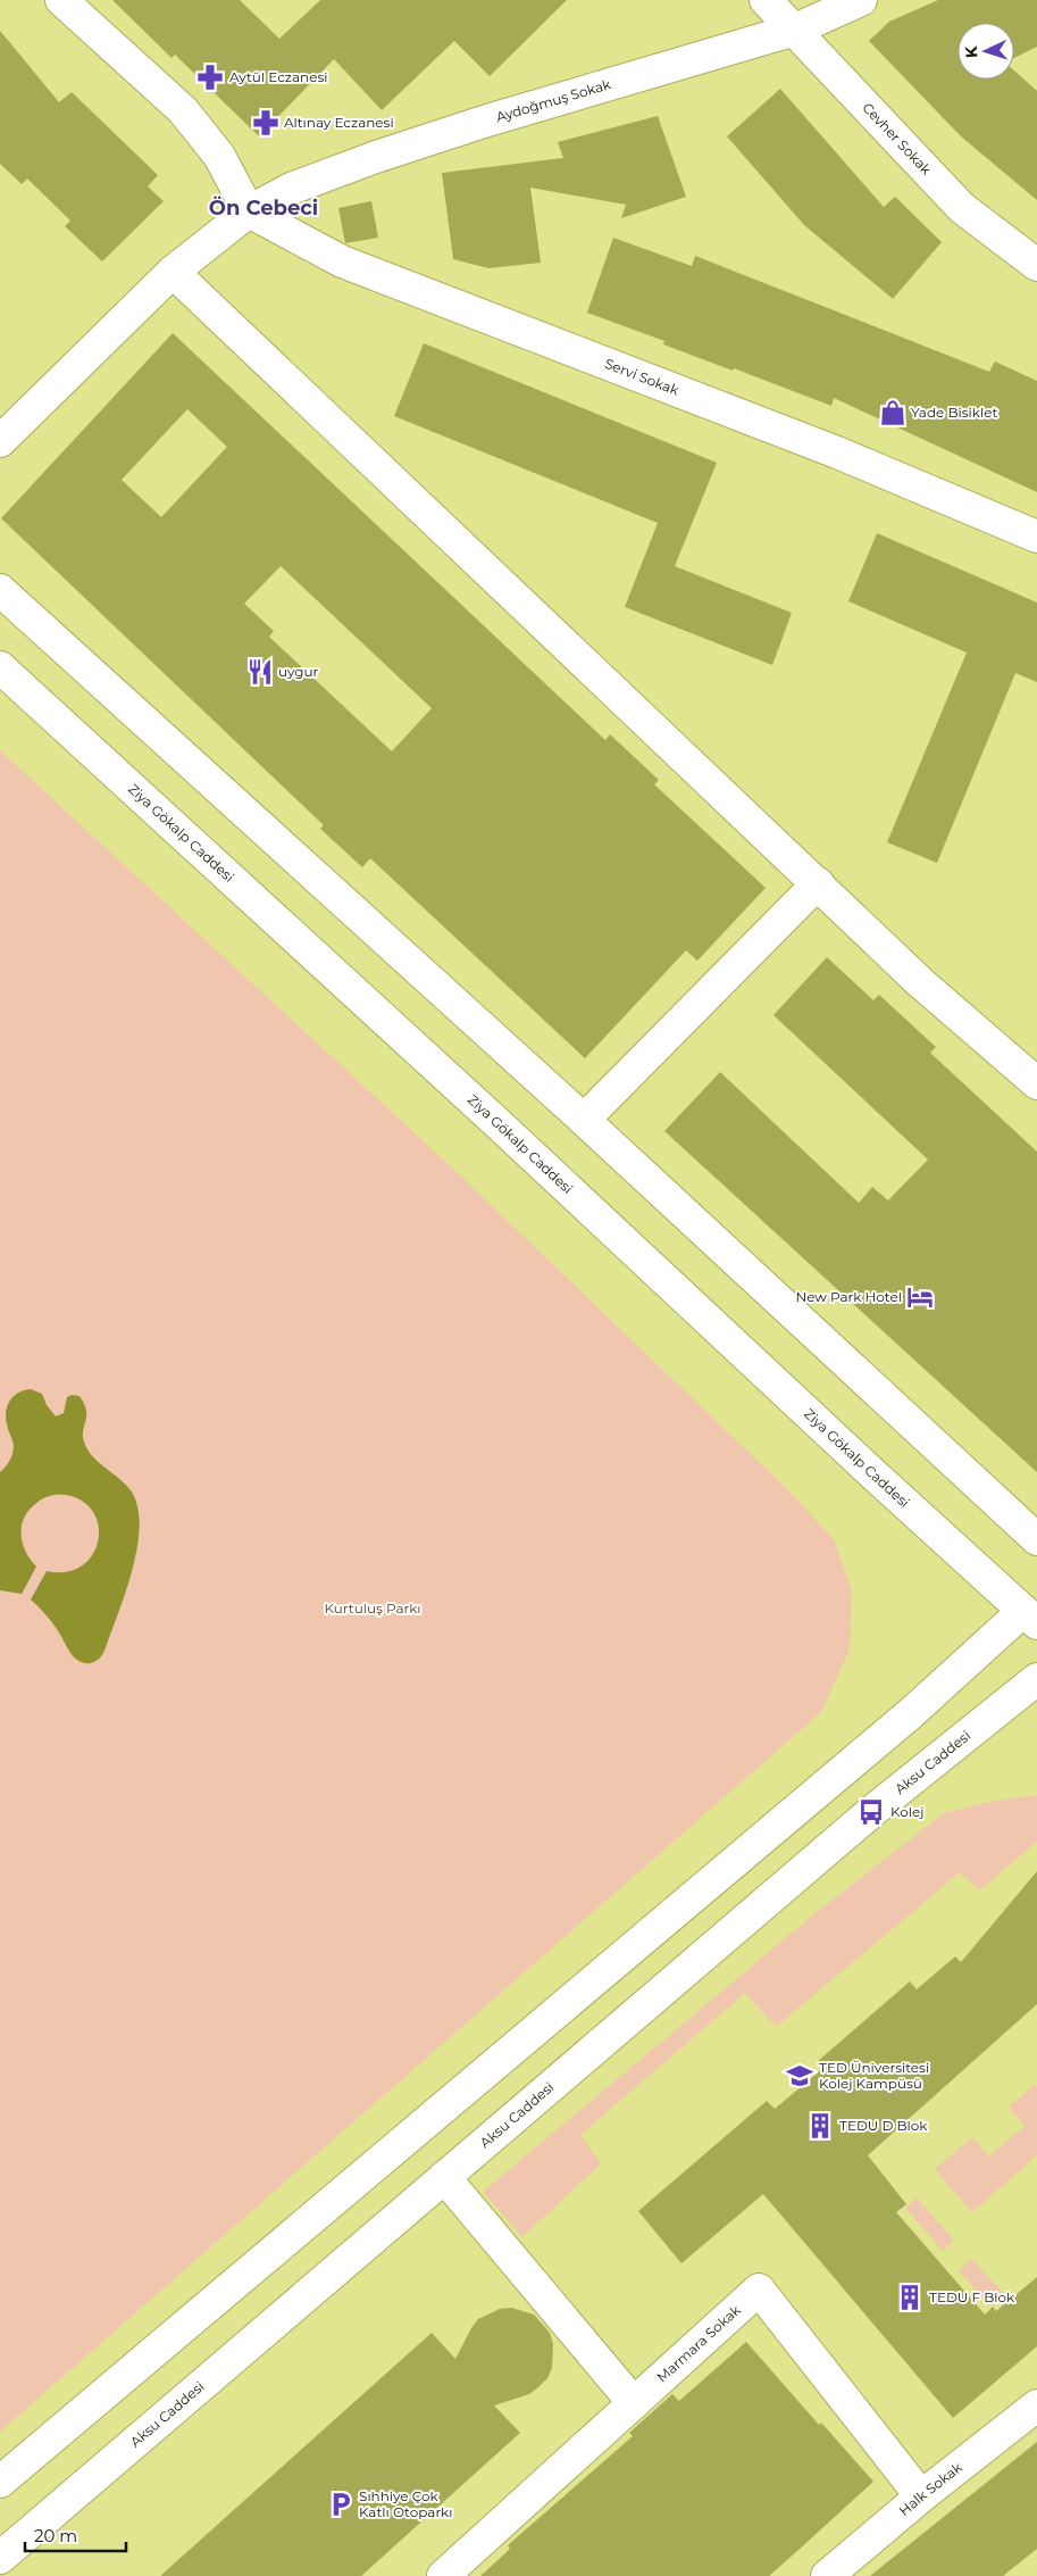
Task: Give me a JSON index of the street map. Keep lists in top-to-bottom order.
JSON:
{
  "streets": {
    "main road": [
      "Aydoğmuş Sokak",
      "Cevher Sokak",
      "Servi Sokak",
      "Ziya Gökalp Caddesi",
      "Aksu Caddesi",
      "Marmara Sokak",
      "Halk Sokak"
    ]
  },
  "crossings": [
    ["Aydoğmuş Sokak", "Cevher Sokak"],
    ["Aydoğmuş Sokak", "Servi Sokak"],
    ["Marmara Sokak", "Halk Sokak"]
  ],
  "districts": ["Ön Cebeci"],
  "parks": ["Kurtuluş Parkı"],
  "places": {
    "pharmacy": ["Aytül Eczanesi", "Altınay Eczanesi"],
    "shop": ["Yade Bisiklet"],
    "restaurant": ["uygur"],
    "hotel": ["New Park Hotel"],
    "bus stop": ["Kolej"],
    "school or university": ["TED Üniversitesi Kolej Kampüsü"],
    "building": ["TEDU D Blok", "TEDU F Blok"],
    "parking": ["Sıhhiye Çok Katlı Otoparkı"]
  },
  "scale_bar": "20 m",
  "north": "left"
}
